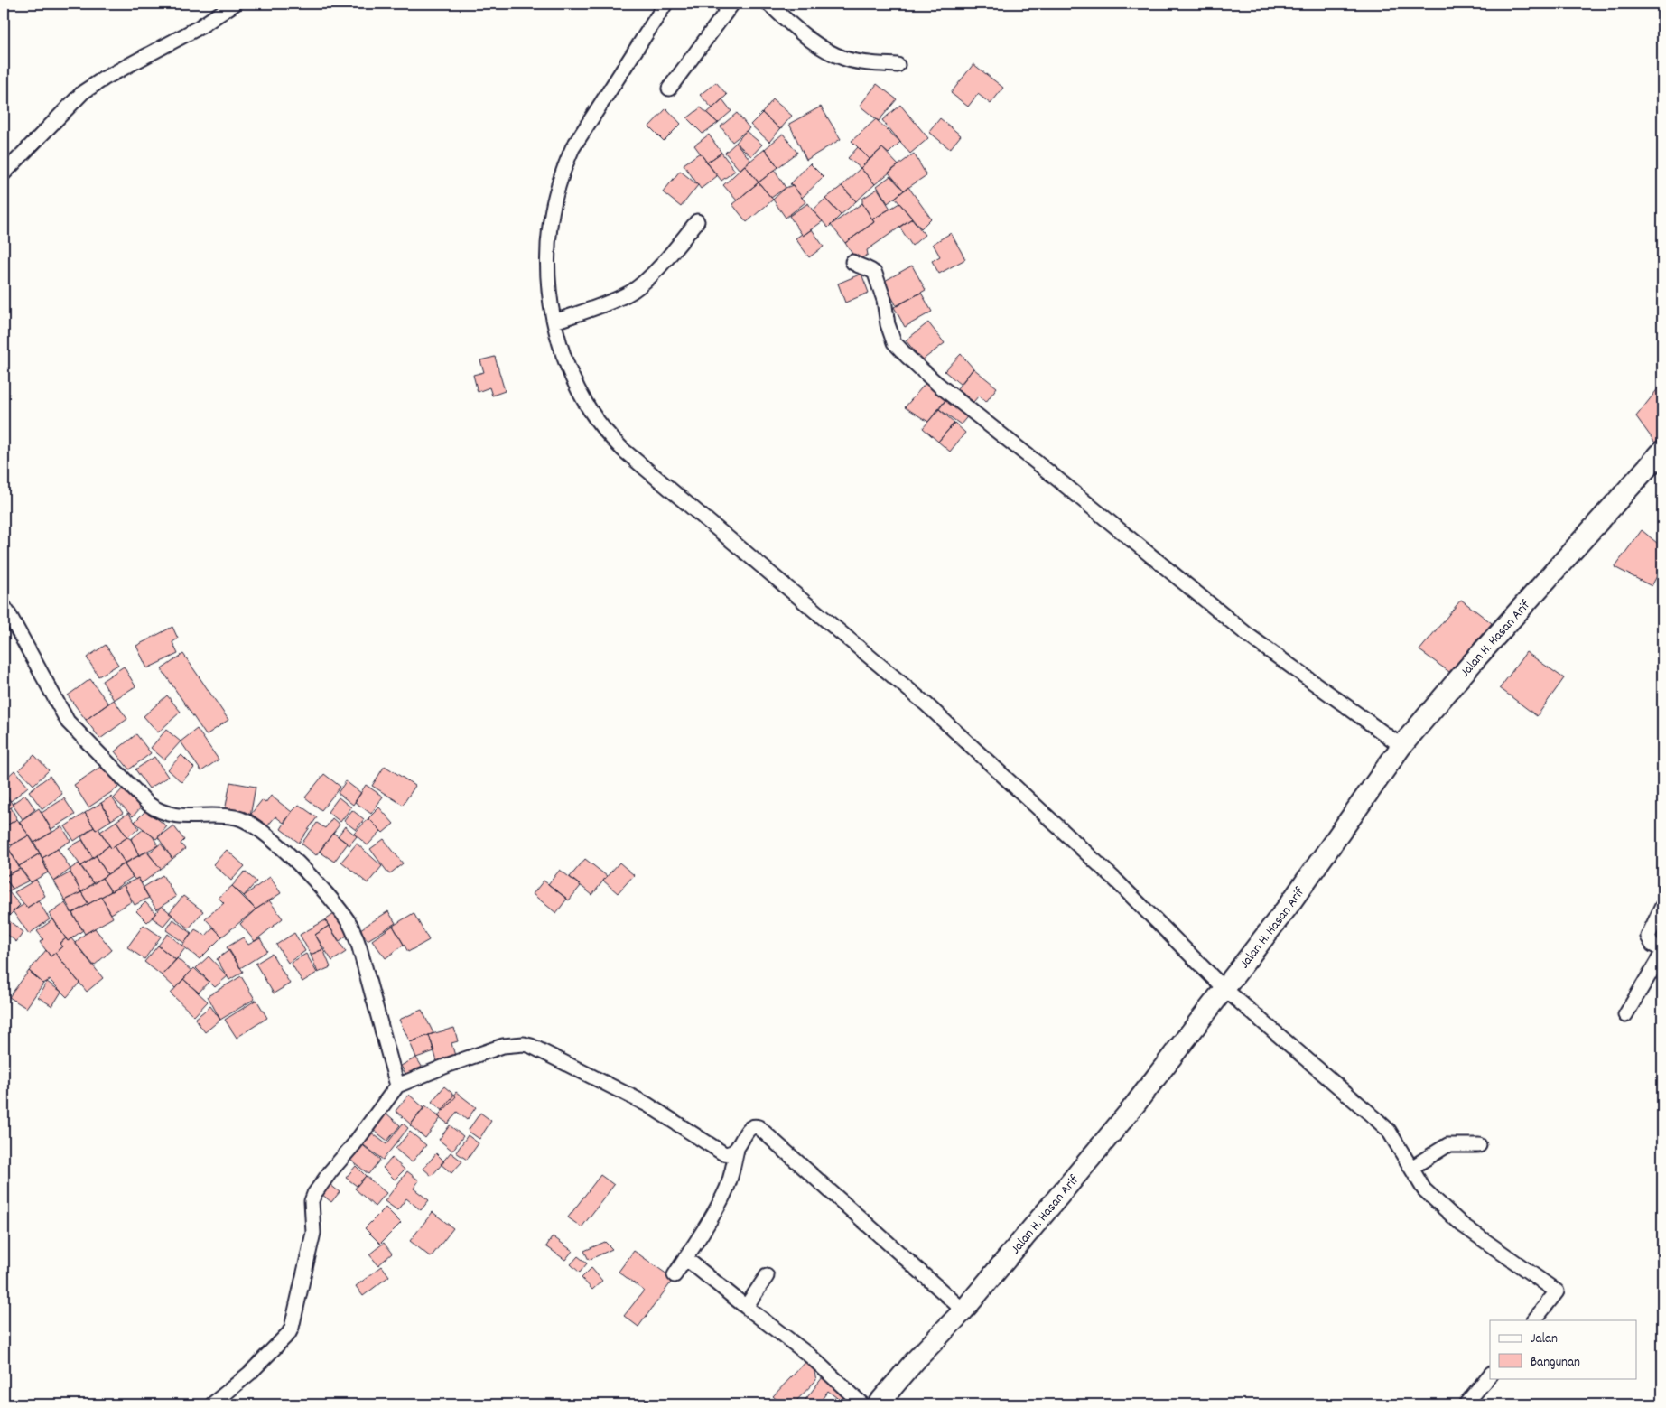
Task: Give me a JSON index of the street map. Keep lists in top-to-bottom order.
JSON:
{
  "streets": {
    "main road": ["Jalan H. Hasan Arif"]
  },
  "legend": ["Jalan", "Bangunan"]
}
